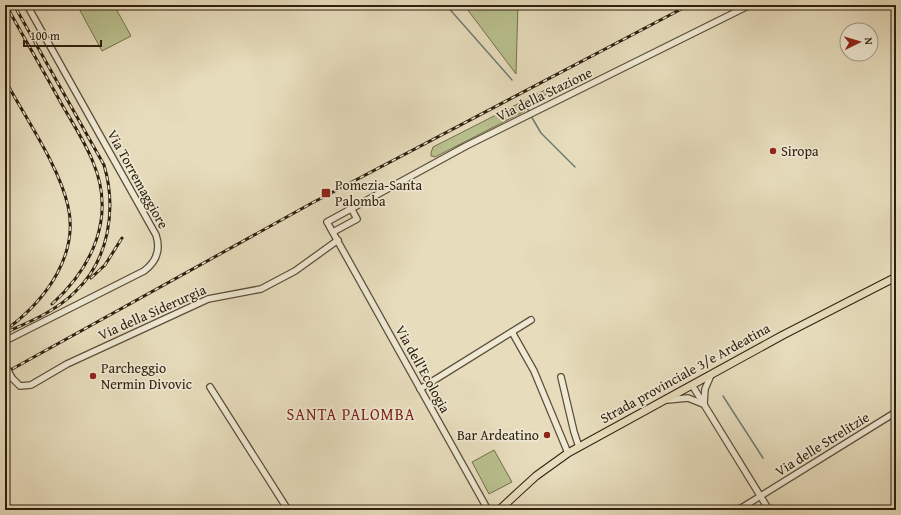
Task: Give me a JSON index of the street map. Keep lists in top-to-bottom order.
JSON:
{
  "streets": {
    "main road": ["Strada provinciale 3/e Ardeatina"],
    "street": [
      "Via della Stazione",
      "Via Torremaggiore",
      "Via della Siderurgia",
      "Via dell'Ecologia",
      "Via delle Strelitzie"
    ]
  },
  "crossings": [
    ["Via della Siderurgia", "Via dell'Ecologia"]
  ],
  "districts": ["SANTA PALOMBA"],
  "places": {
    "other": ["Siropa", "Parcheggio Nermin Divovic", "Bar Ardeatino"],
    "transit": ["Pomezia-Santa Palomba"]
  },
  "scale_bar": "100 m",
  "north": "right"
}
